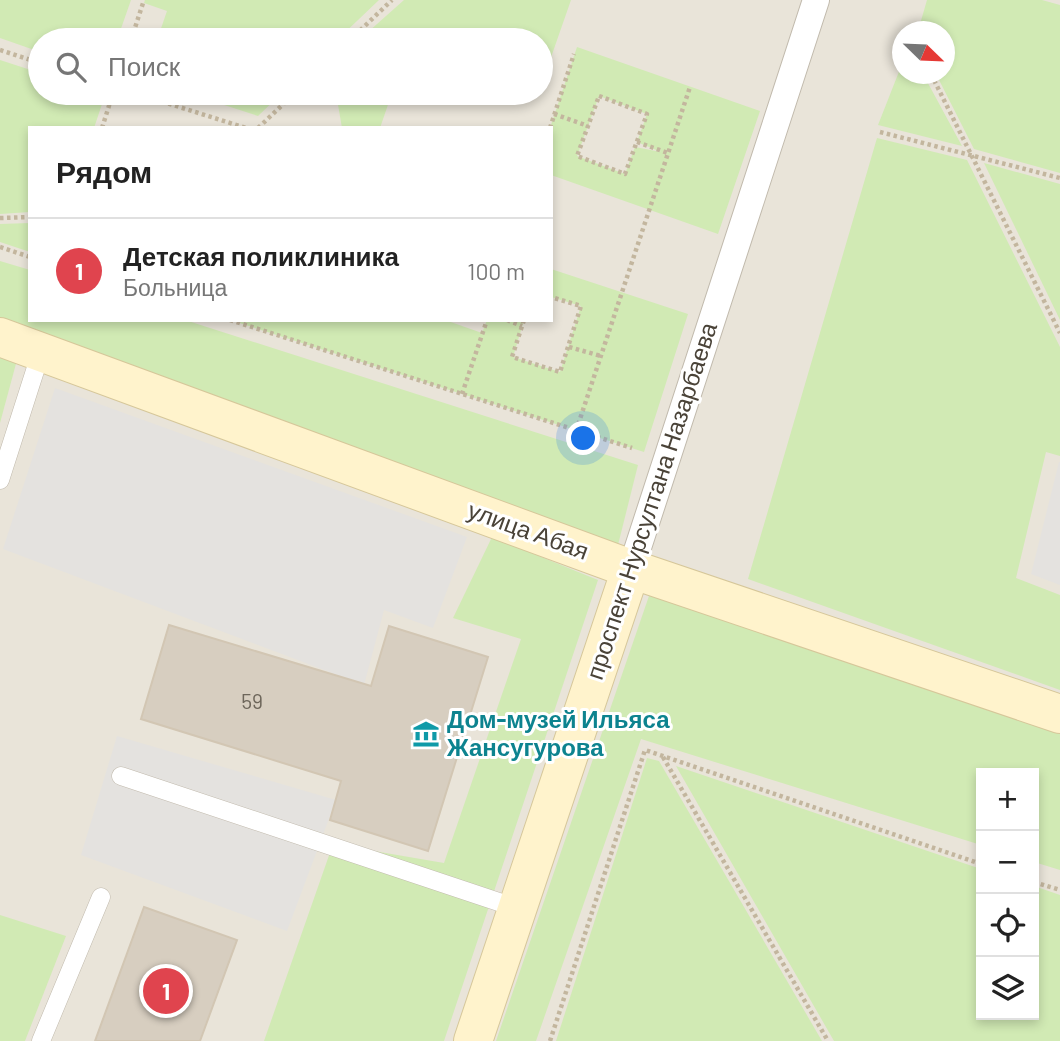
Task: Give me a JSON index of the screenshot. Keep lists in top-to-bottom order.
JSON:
{
  "streets": {
    "main road": ["проспект Нурсултана Назарбаева", "улица Абая"]
  },
  "crossings": [
    ["проспект Нурсултана Назарбаева", "улица Абая"]
  ],
  "places": {
    "museum": ["Дом-музей Ильяса Жансугурова"]
  },
  "house_numbers": ["59"],
  "north": "bottom right",
  "page": {
    "search": "Поиск",
    "heading": "Рядом",
    "list": [
      {
        "mark": "1",
        "name": "Детская поликлиника",
        "note": "Больница",
        "value": "100 m"
      }
    ],
    "map_buttons": ["+", "−"],
    "pins": "1"
  }
}
